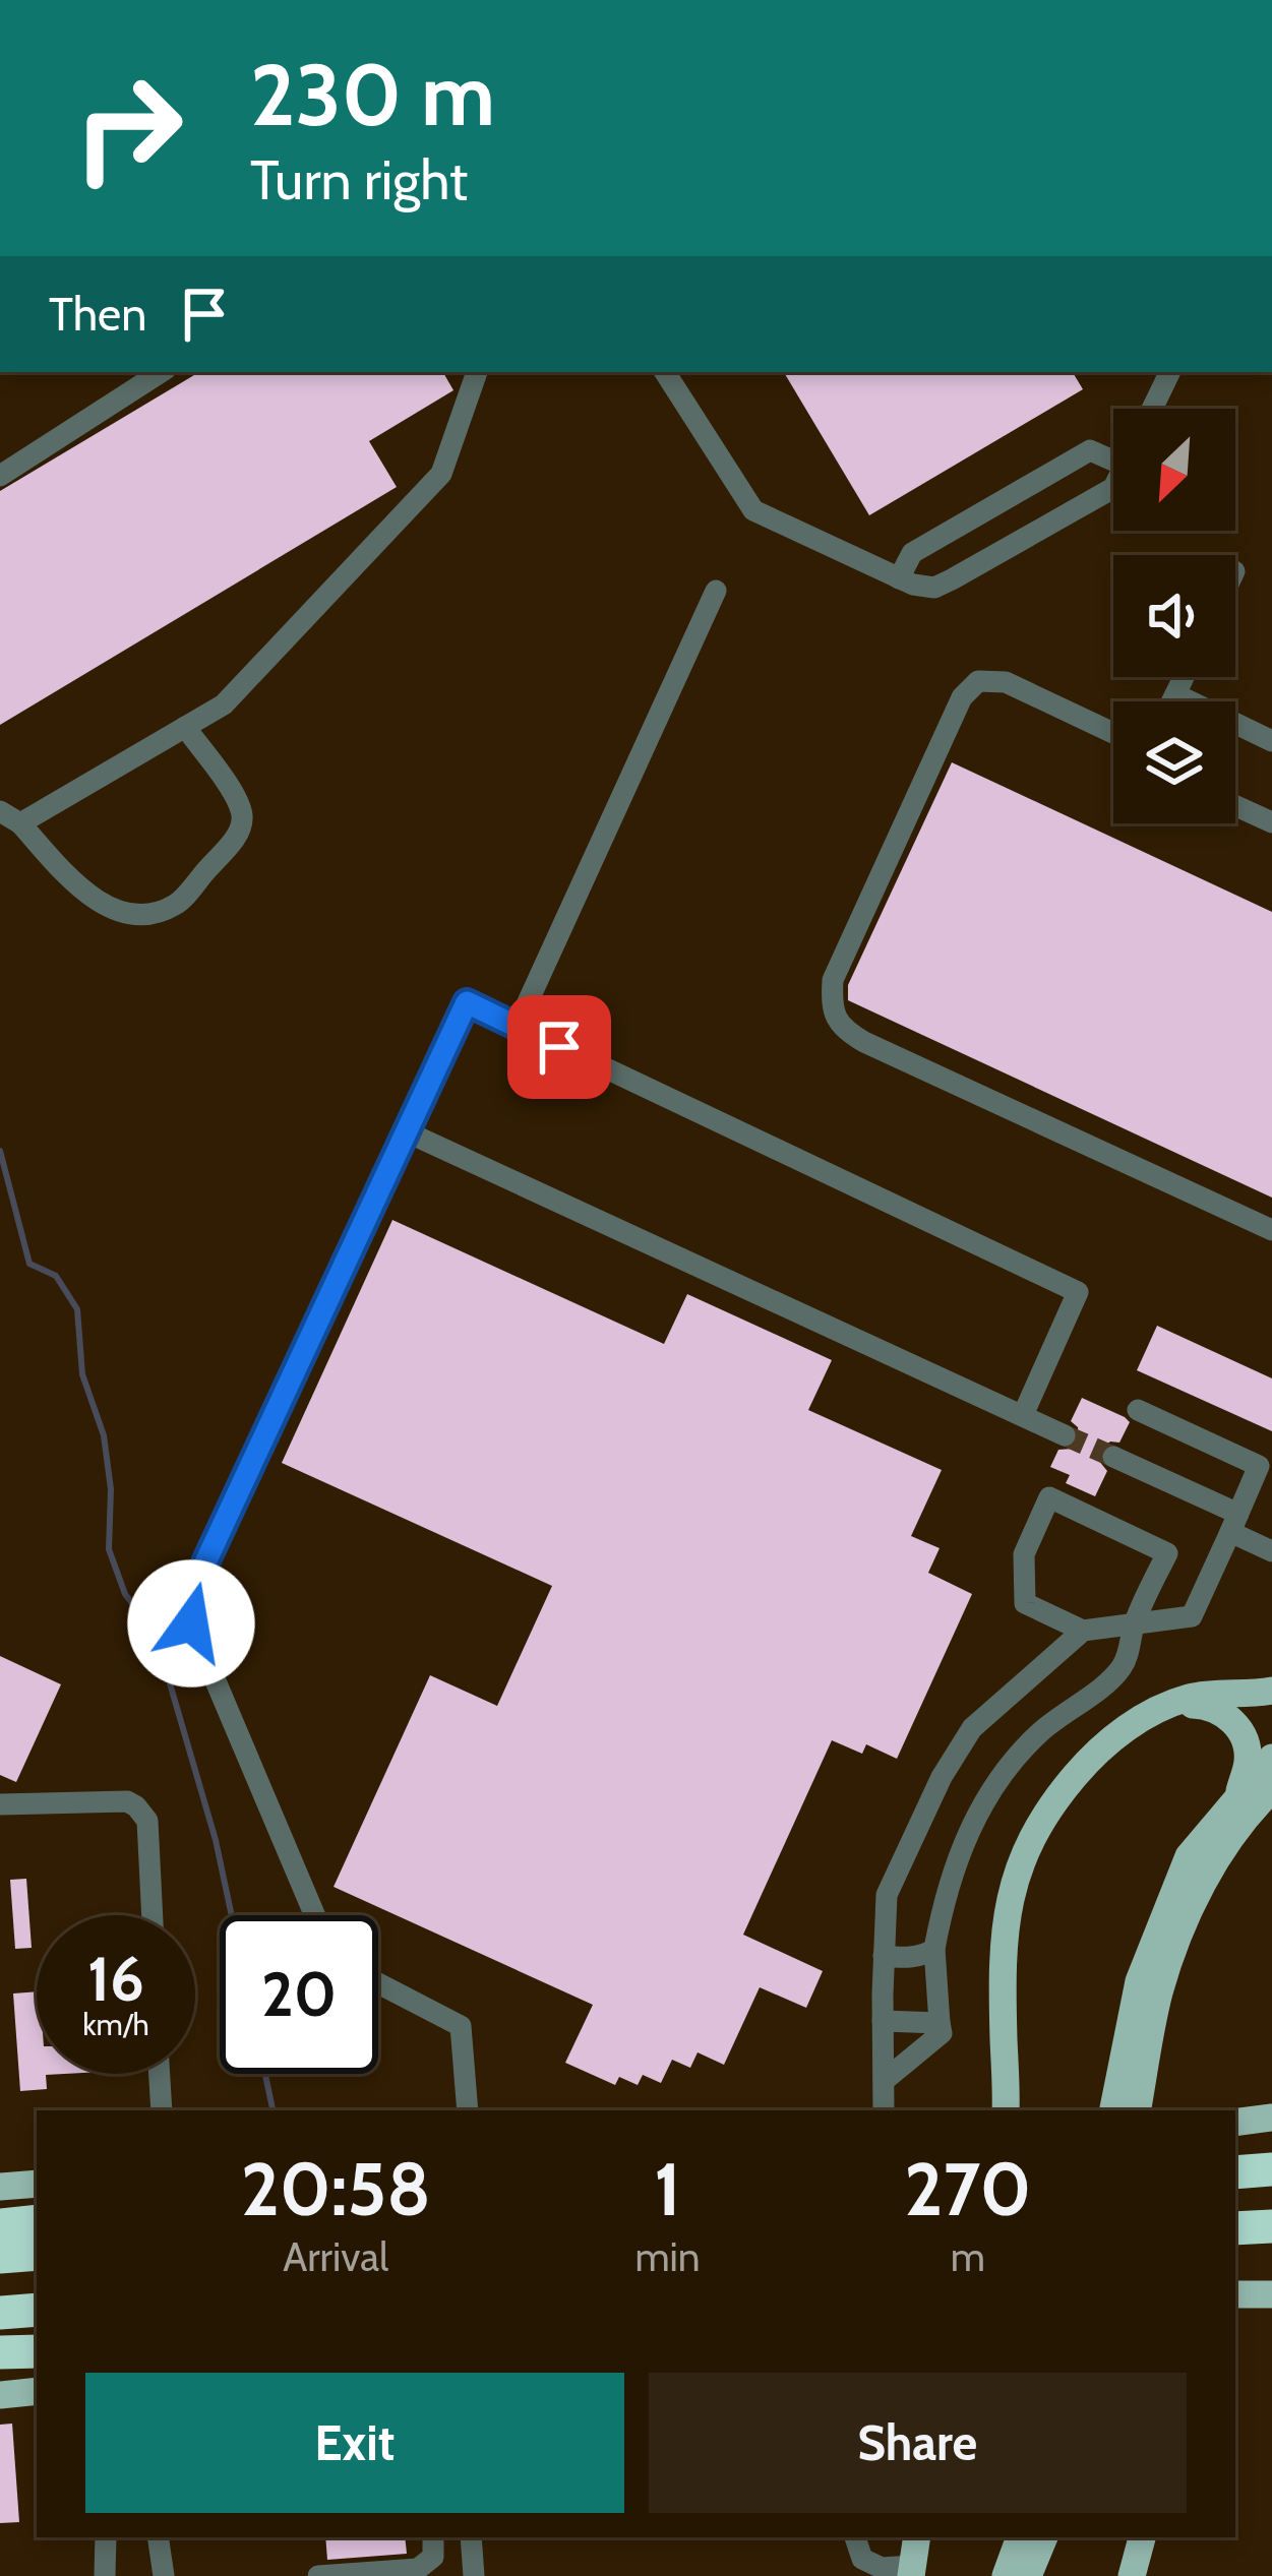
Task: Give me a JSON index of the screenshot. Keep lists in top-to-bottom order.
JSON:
{
  "north": "bottom left",
  "page": {
    "turn": ["230 m", "Turn right"],
    "then": "Then",
    "speed": "16 km/h",
    "limit": "20",
    "eta": [
      "20:58",
      "Arrival",
      "1",
      "min",
      "270",
      "m"
    ],
    "buttons": ["Exit", "Share"]
  }
}
